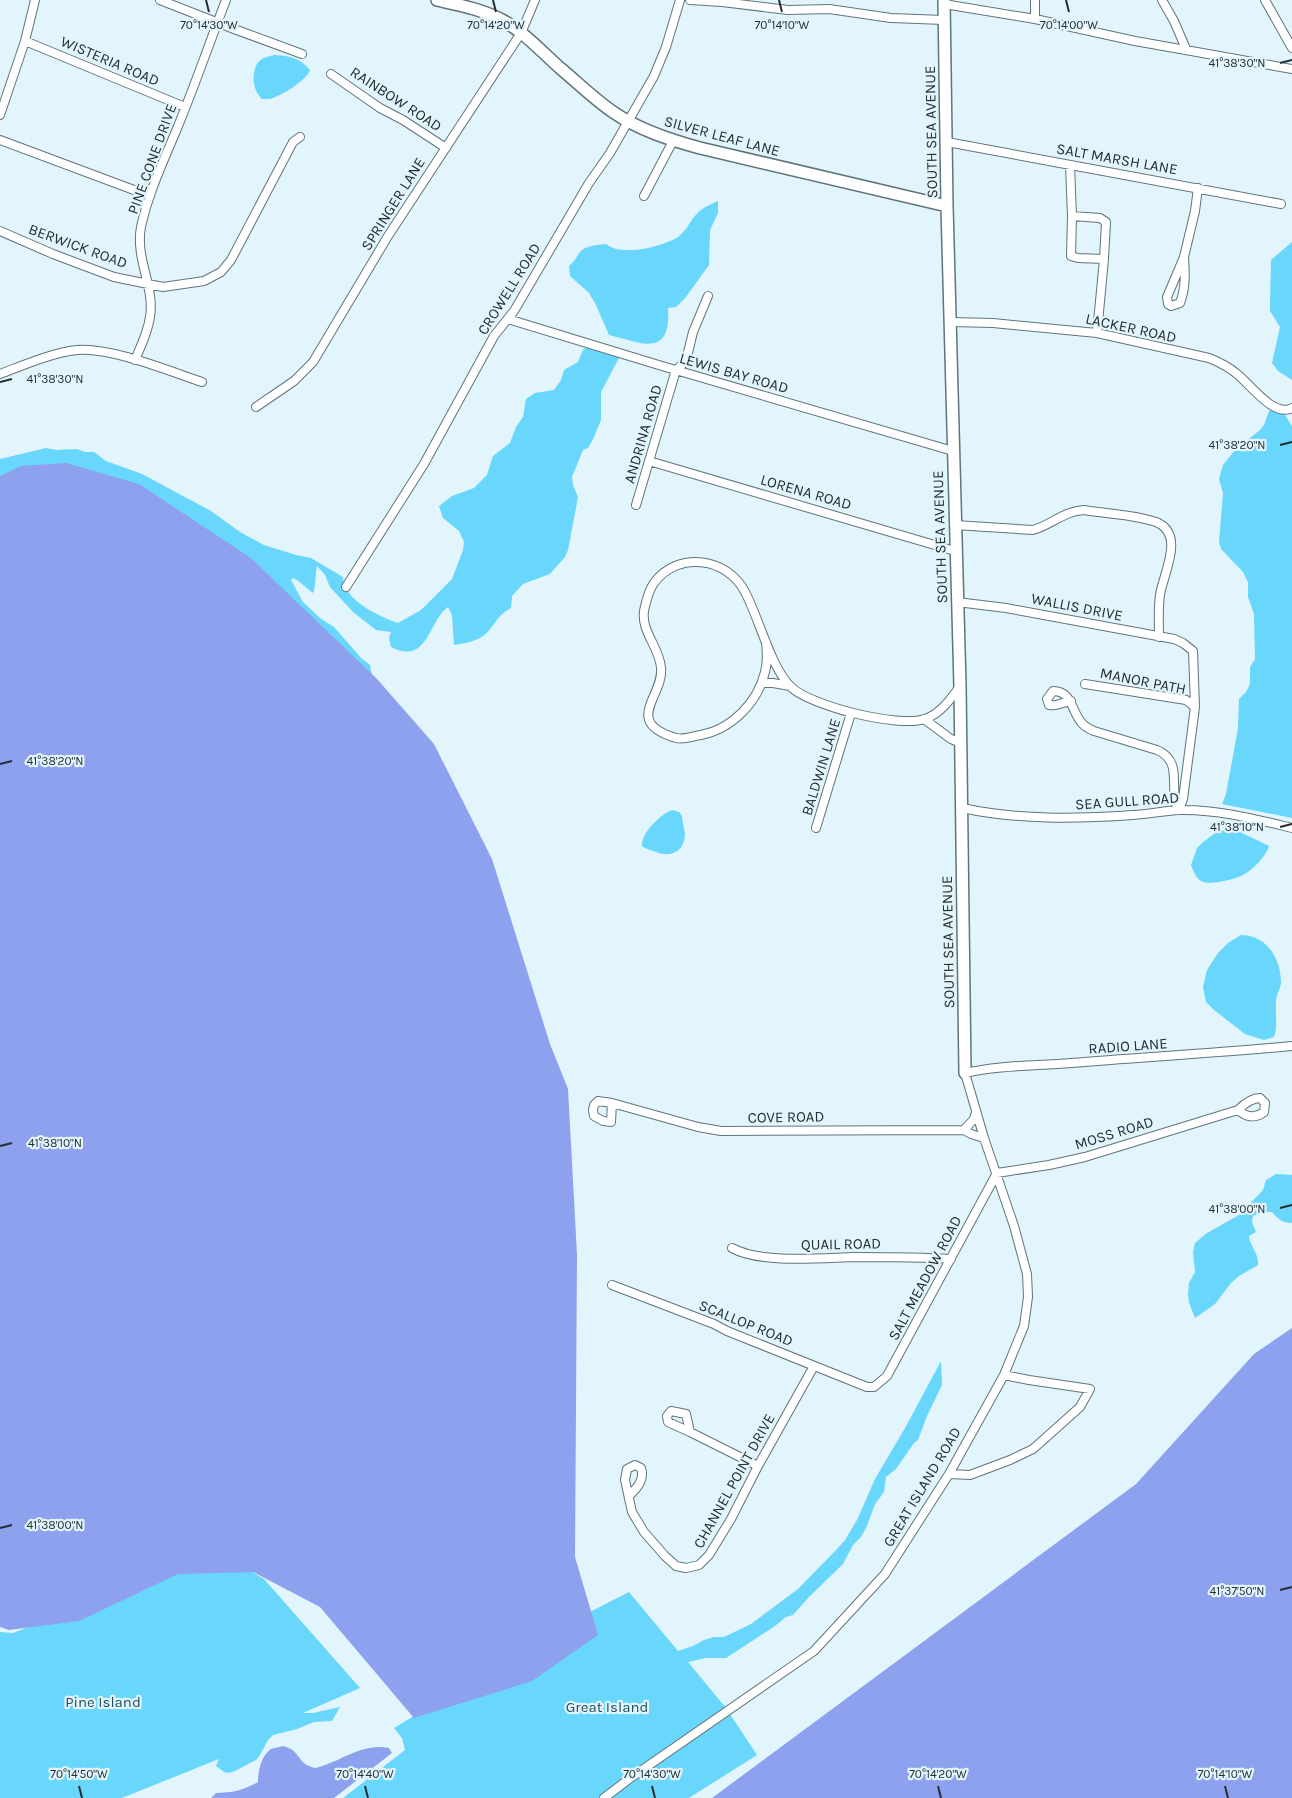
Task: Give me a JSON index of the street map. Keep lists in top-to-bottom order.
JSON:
{
  "streets": {
    "street": [
      "WISTERIA ROAD",
      "RAINBOW ROAD",
      "SOUTH SEA AVENUE",
      "SILVER LEAF LANE",
      "PINE CONE DRIVE",
      "SALT MARSH LANE",
      "SPRINGER LANE",
      "BERWICK ROAD",
      "CROWELL ROAD",
      "LACKER ROAD",
      "LEWIS BAY ROAD",
      "ANDRINA ROAD",
      "LORENA ROAD",
      "WALLIS DRIVE",
      "MANOR PATH",
      "BALDWIN LANE",
      "SEA GULL ROAD",
      "RADIO LANE",
      "COVE ROAD",
      "MOSS ROAD",
      "QUAIL ROAD",
      "SALT MEADOW ROAD",
      "SCALLOP ROAD",
      "CHANNEL POINT DRIVE",
      "GREAT ISLAND ROAD"
    ]
  },
  "crossings": [
    ["WISTERIA ROAD", "PINE CONE DRIVE"],
    ["RAINBOW ROAD", "SPRINGER LANE"],
    ["SOUTH SEA AVENUE", "SILVER LEAF LANE"],
    ["SOUTH SEA AVENUE", "SALT MARSH LANE"],
    ["SOUTH SEA AVENUE", "LACKER ROAD"],
    ["SOUTH SEA AVENUE", "LEWIS BAY ROAD"],
    ["SOUTH SEA AVENUE", "LORENA ROAD"],
    ["SOUTH SEA AVENUE", "WALLIS DRIVE"],
    ["SOUTH SEA AVENUE", "SEA GULL ROAD"],
    ["SOUTH SEA AVENUE", "RADIO LANE"],
    ["SOUTH SEA AVENUE", "GREAT ISLAND ROAD"],
    ["SILVER LEAF LANE", "SPRINGER LANE"],
    ["SILVER LEAF LANE", "CROWELL ROAD"],
    ["PINE CONE DRIVE", "BERWICK ROAD"],
    ["CROWELL ROAD", "LEWIS BAY ROAD"],
    ["LEWIS BAY ROAD", "ANDRINA ROAD"],
    ["ANDRINA ROAD", "LORENA ROAD"],
    ["WALLIS DRIVE", "MANOR PATH"],
    ["RADIO LANE", "GREAT ISLAND ROAD"],
    ["COVE ROAD", "GREAT ISLAND ROAD"],
    ["MOSS ROAD", "SALT MEADOW ROAD"],
    ["MOSS ROAD", "GREAT ISLAND ROAD"],
    ["QUAIL ROAD", "SALT MEADOW ROAD"],
    ["SALT MEADOW ROAD", "SCALLOP ROAD"],
    ["SALT MEADOW ROAD", "GREAT ISLAND ROAD"],
    ["SCALLOP ROAD", "CHANNEL POINT DRIVE"]
  ],
  "parks": ["Pine Island", "Great Island"],
  "coordinates": [
    "70°14'30\"W",
    "70°14'20\"W",
    "70°14'10\"W",
    "70°14'00\"W",
    "41°38'30\"N",
    "41°38'20\"N",
    "41°38'10\"N",
    "41°38'00\"N",
    "41°37'50\"N",
    "70°14'50\"W",
    "70°14'40\"W"
  ]
}
